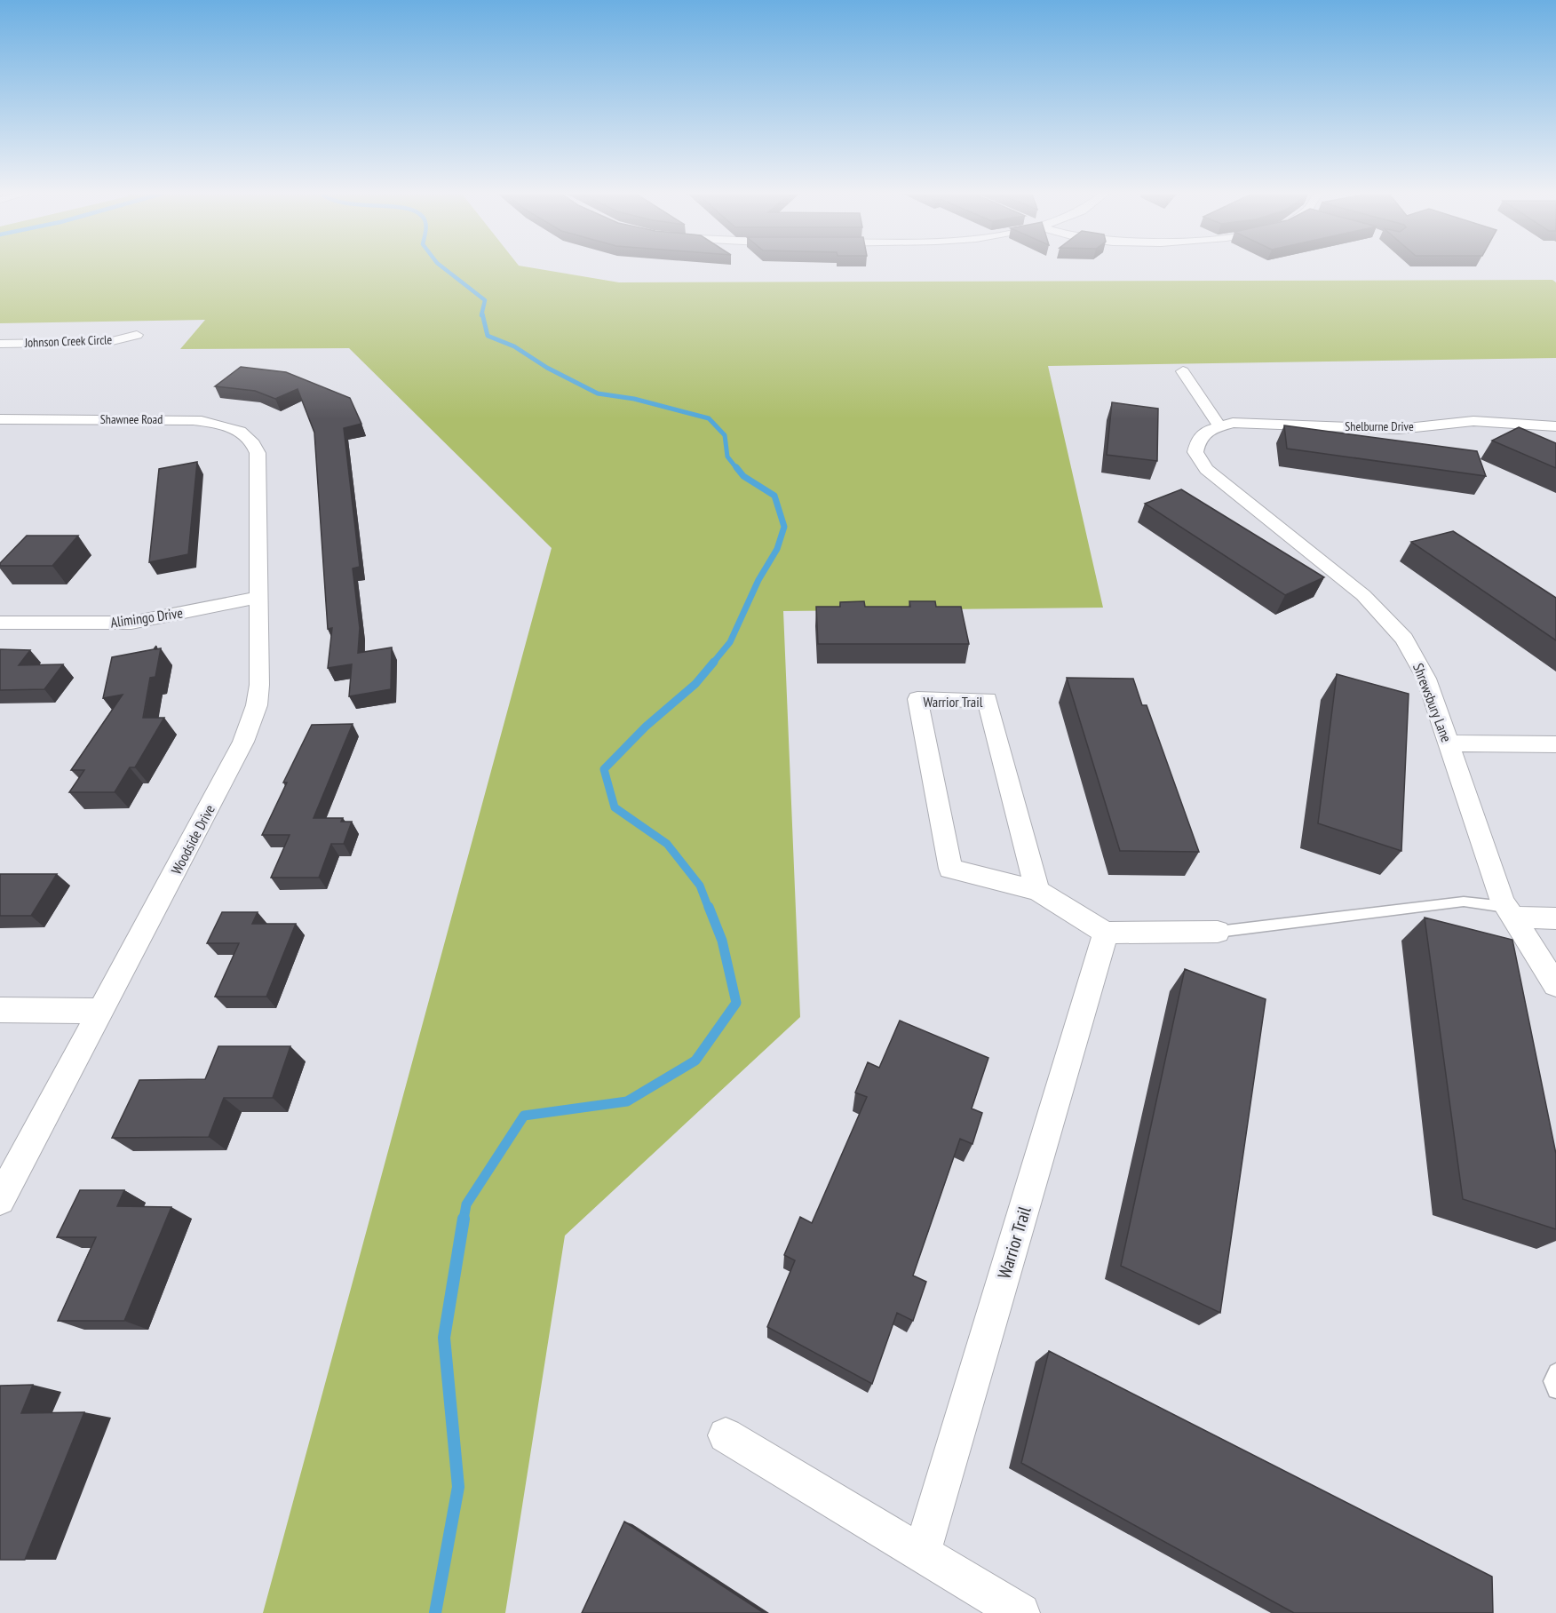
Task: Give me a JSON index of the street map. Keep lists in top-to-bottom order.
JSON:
{
  "streets": {
    "street": [
      "Johnson Creek Circle",
      "Shawnee Road",
      "Shelburne Drive",
      "Alimingo Drive",
      "Warrior Trail",
      "Shrewsbury Lane",
      "Woodside Drive"
    ]
  },
  "crossings": [
    ["Shawnee Road", "Woodside Drive"],
    ["Shelburne Drive", "Shrewsbury Lane"],
    ["Alimingo Drive", "Woodside Drive"]
  ]
}
